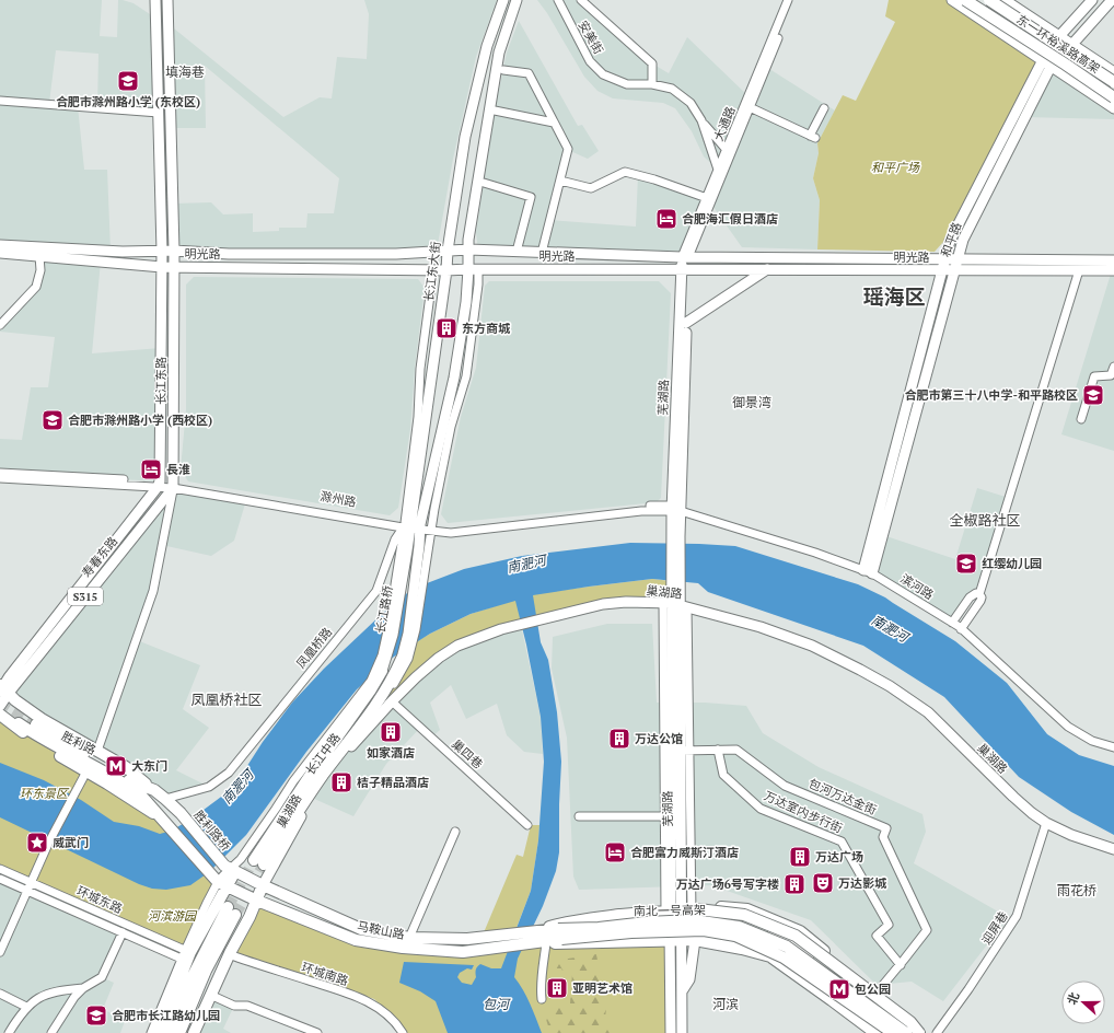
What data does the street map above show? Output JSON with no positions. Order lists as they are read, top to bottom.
{
  "streets": {
    "highway": [
      "东一环裕溪路高架",
      "胜利路",
      "长江中路",
      "胜利路桥",
      "南北一号高架",
      "马鞍山路"
    ],
    "main road": [
      "和平路",
      "明光路",
      "长江东大街",
      "长江东路",
      "芜湖路",
      "寿春东路",
      "巢湖路",
      "S315",
      "长江路桥"
    ],
    "street": [
      "安美街",
      "大通路",
      "滁州路",
      "滨河路",
      "凤凰桥路",
      "巢四巷",
      "包河万达金街",
      "万达室内步行街",
      "环城东路",
      "迎屏巷",
      "环城南路"
    ]
  },
  "crossings": [
    ["安美街", "大通路"],
    ["大通路", "明光路"],
    ["大通路", "芜湖路"],
    ["和平路", "明光路"],
    ["和平路", "滨河路"],
    ["明光路", "长江东大街"],
    ["明光路", "长江东路"],
    ["明光路", "芜湖路"],
    ["长江东大街", "滁州路"],
    ["长江东大街", "长江路桥"],
    ["长江东大街", "凤凰桥路"],
    ["长江东路", "滁州路"],
    ["长江东路", "寿春东路"],
    ["芜湖路", "滁州路"],
    ["芜湖路", "滨河路"],
    ["芜湖路", "巢湖路"],
    ["芜湖路", "包河万达金街"],
    ["滁州路", "寿春东路"],
    ["滁州路", "滨河路"],
    ["滁州路", "凤凰桥路"],
    ["巢湖路", "巢四巷"],
    ["巢湖路", "迎屏巷"],
    ["巢湖路", "马鞍山路"],
    ["长江路桥", "长江中路"],
    ["凤凰桥路", "胜利路"],
    ["胜利路", "胜利路桥"],
    ["胜利路", "马鞍山路"],
    ["包河万达金街", "万达室内步行街"],
    ["胜利路桥", "马鞍山路"],
    ["南北一号高架", "马鞍山路"]
  ],
  "districts": [
    "填海巷",
    "瑶海区",
    "御景湾",
    "全椒路社区",
    "凤凰桥社区",
    "雨花桥",
    "河滨"
  ],
  "water": ["南淝河", "包河"],
  "parks": ["和平广场", "环东景区", "河滨游园"],
  "places": {
    "school or university": [
      "合肥市滁州路小学 (东校区)",
      "合肥市第三十八中学-和平路校区",
      "合肥市滁州路小学 (西校区)",
      "红缨幼儿园",
      "合肥市长江路幼儿园"
    ],
    "hotel": ["合肥海汇假日酒店", "長淮", "合肥富力威斯汀酒店"],
    "building": [
      "东方商城",
      "如家酒店",
      "万达公馆",
      "桔子精品酒店",
      "万达广场",
      "万达广场6号写字楼",
      "亚明艺术馆"
    ],
    "metro station": ["大东门", "包公园"],
    "place": ["威武门"],
    "theatre": ["万达影城"]
  },
  "north": "left"
}
